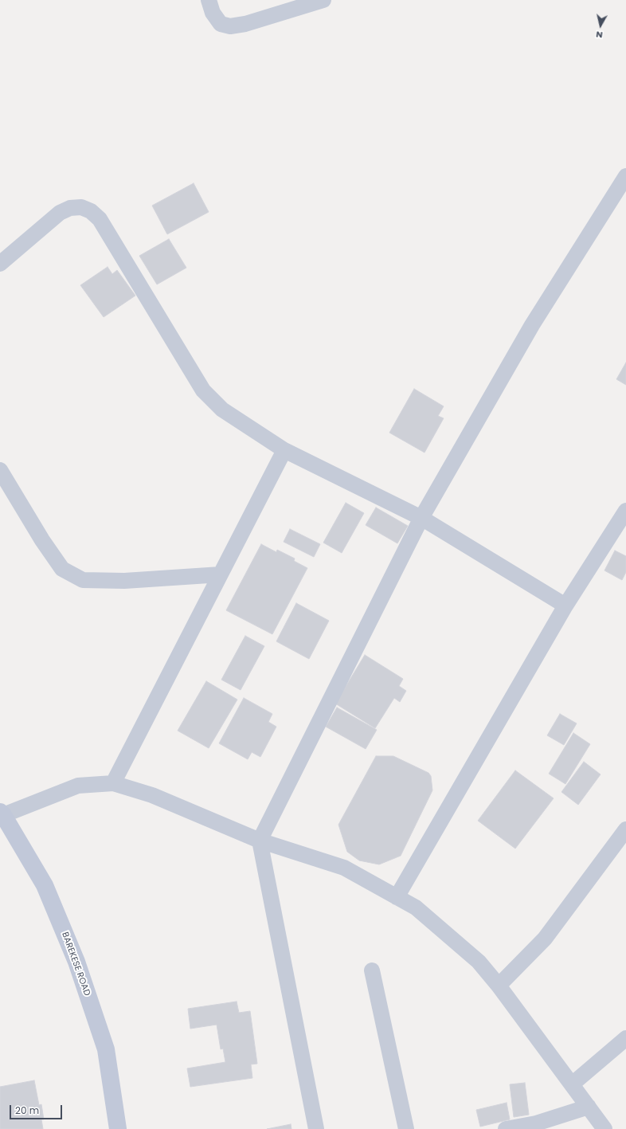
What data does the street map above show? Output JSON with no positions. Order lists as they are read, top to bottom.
{
  "streets": {
    "main road": ["BAREKESE ROAD"]
  },
  "scale_bar": "20 m",
  "north": "bottom"
}
